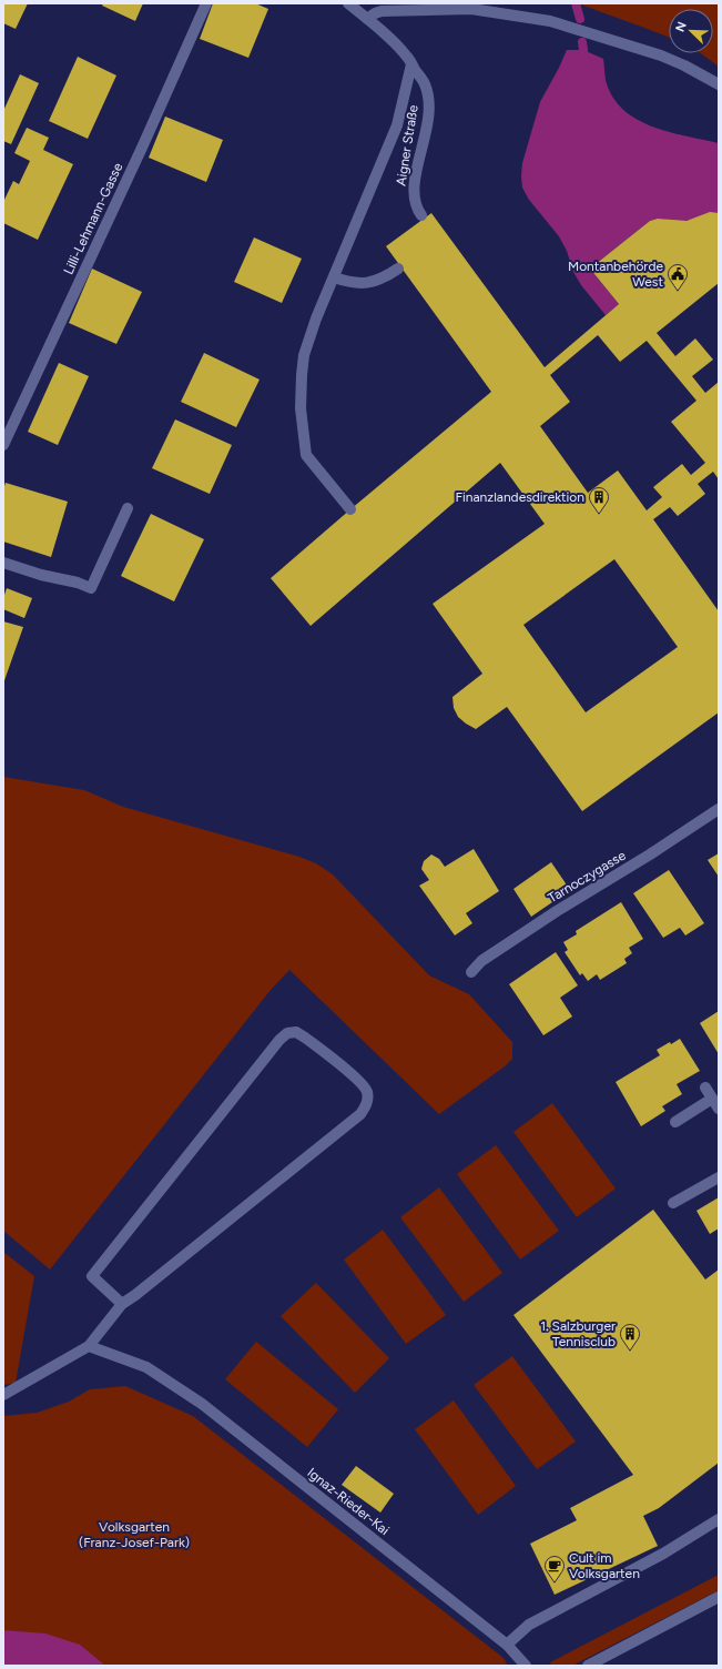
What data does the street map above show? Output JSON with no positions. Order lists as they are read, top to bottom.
{
  "streets": {
    "street": [
      "Aigner Straße",
      "Lilli-Lehmann-Gasse",
      "Tarnoczygasse",
      "Ignaz-Rieder-Kai"
    ]
  },
  "parks": ["Volksgarten (Franz-Josef-Park)"],
  "places": {
    "public building": ["Montanbehörde West"],
    "building": ["Finanzlandesdirektion", "1. Salzburger Tennisclub"],
    "cafe": ["Cult im Volksgarten"]
  },
  "north": "top left"
}
